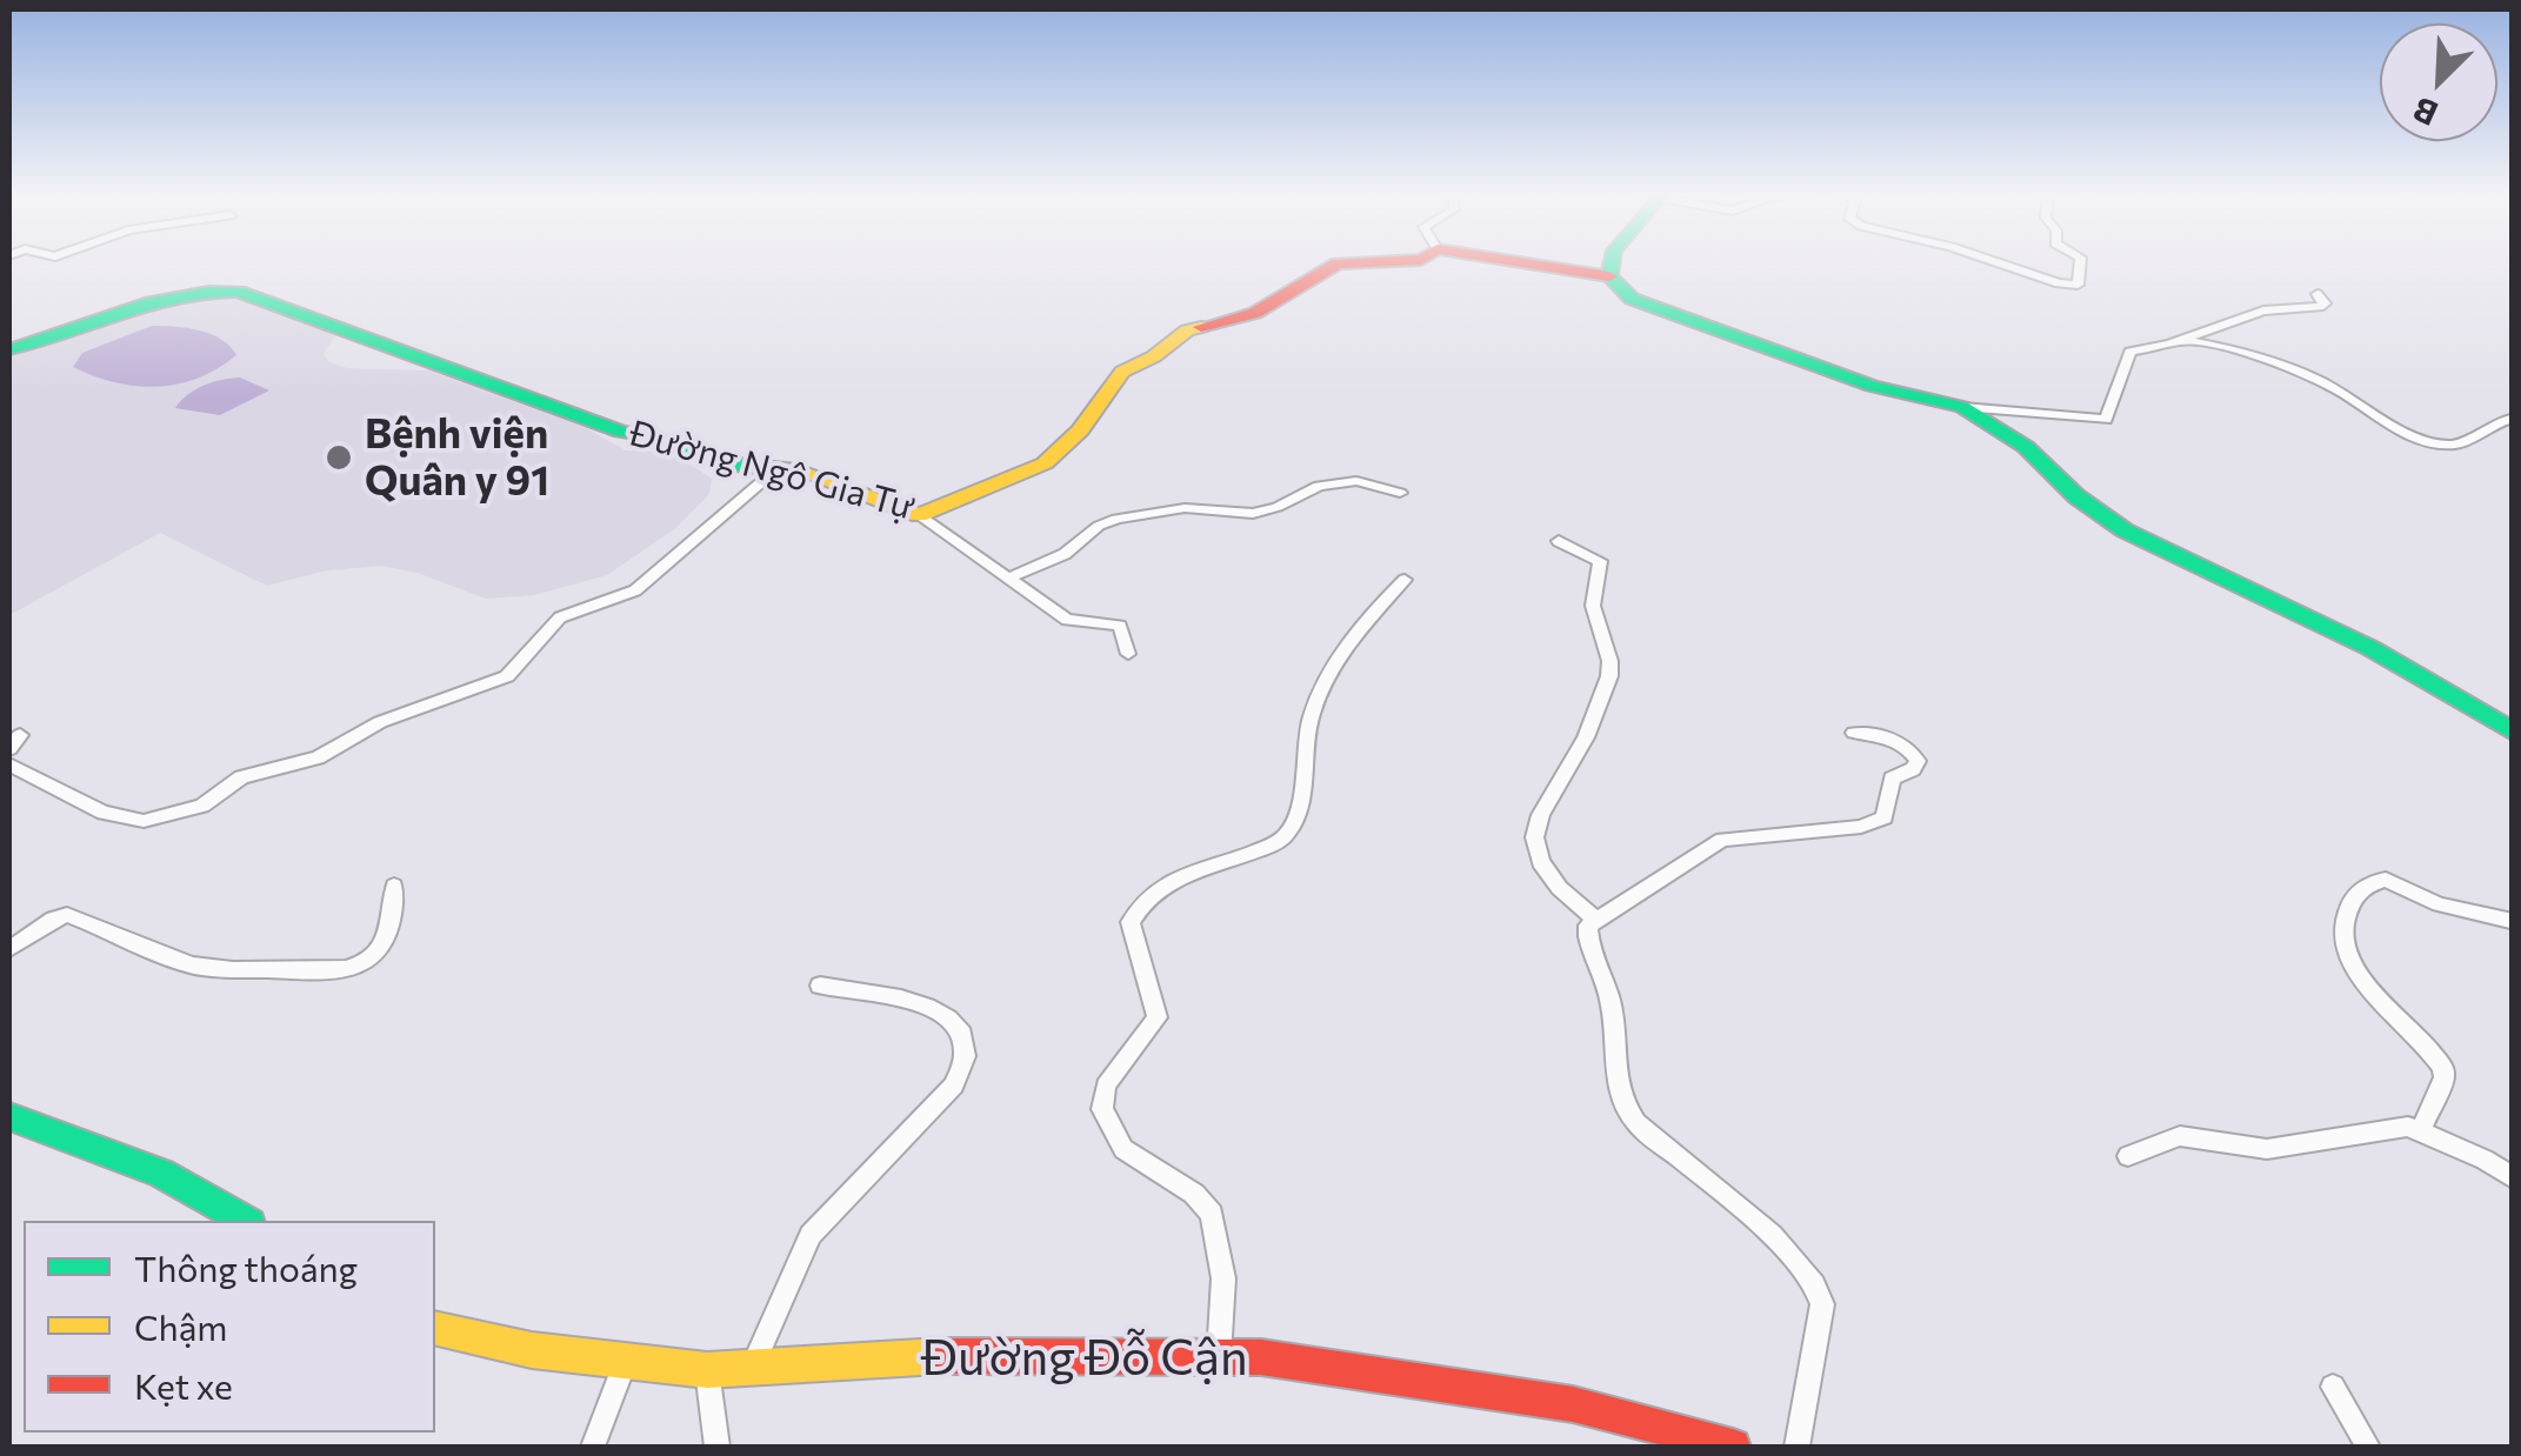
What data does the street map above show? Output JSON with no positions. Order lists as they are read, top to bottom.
{
  "streets": {
    "street": ["Đường Ngô Gia Tự", "Đường Đỗ Cận"]
  },
  "places": ["Bệnh viện Quân y 91"],
  "legend": ["Thông thoáng", "Chậm", "Kẹt xe"],
  "north": "bottom left"
}
